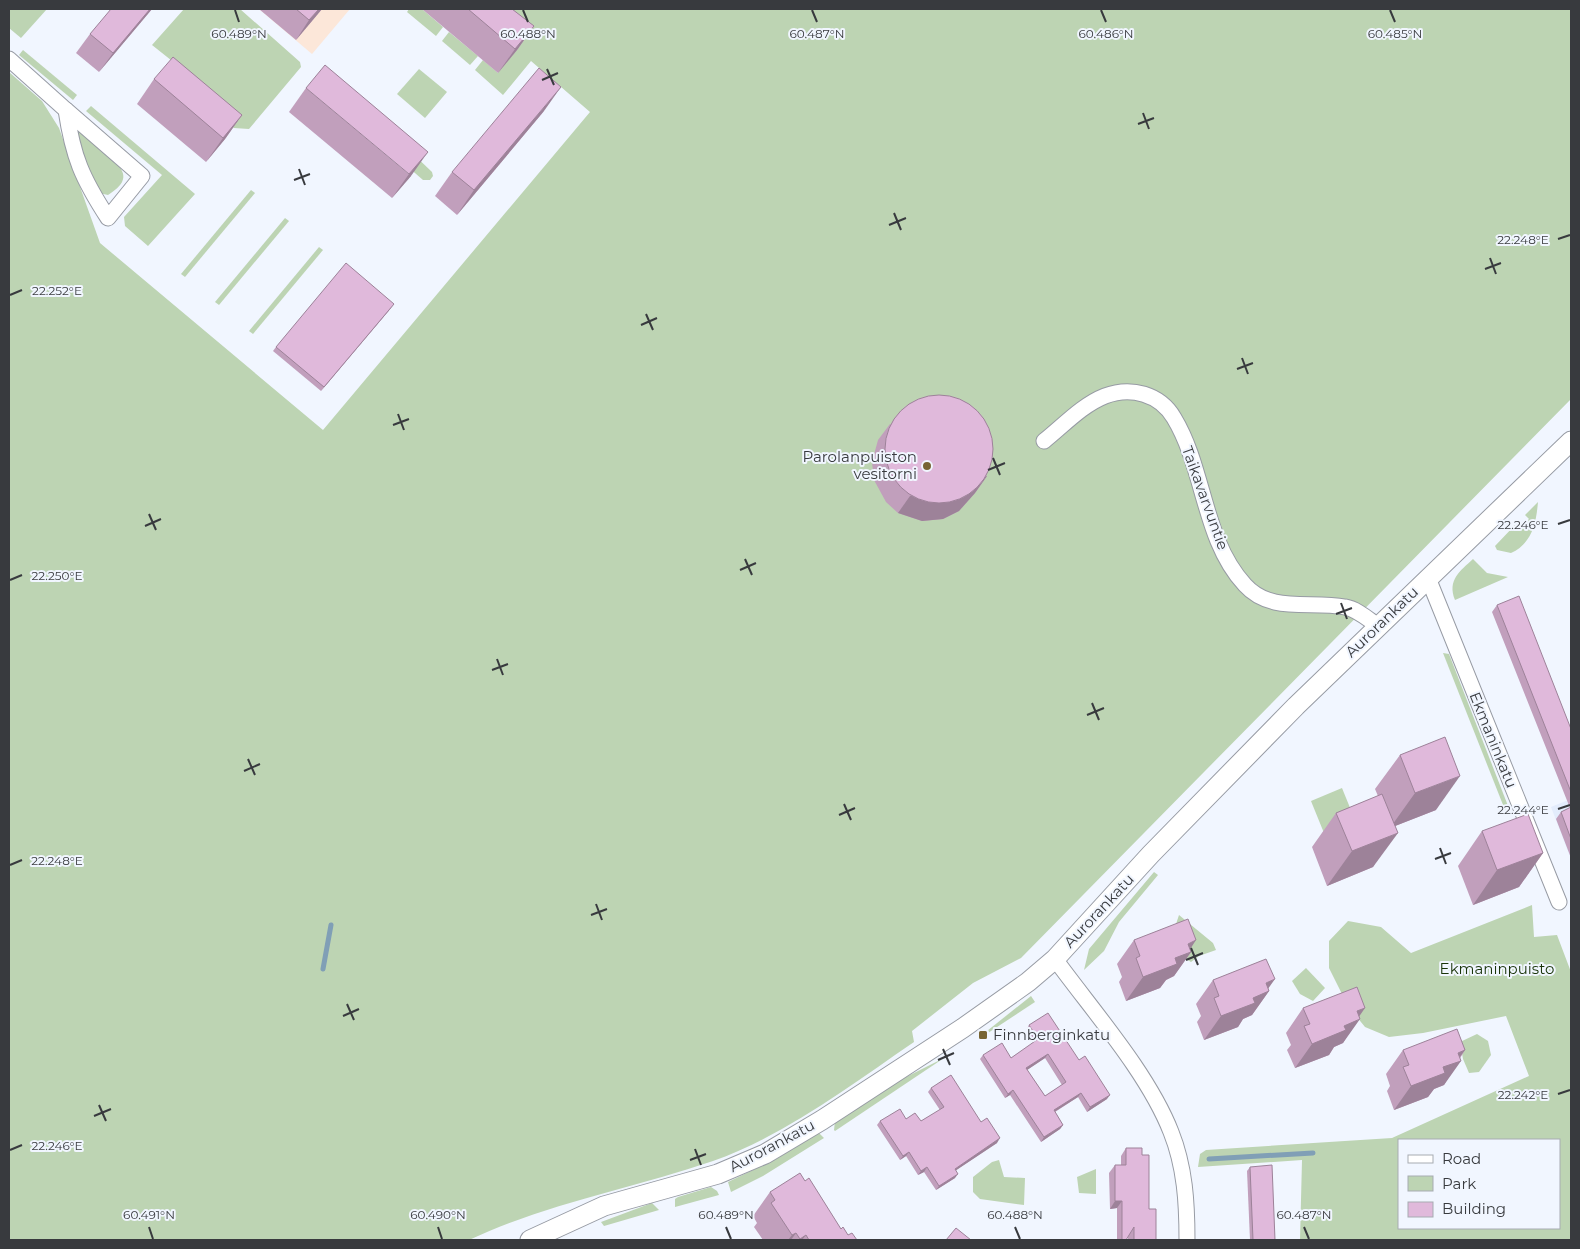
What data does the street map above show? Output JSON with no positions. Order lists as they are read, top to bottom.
{
  "streets": {
    "street": ["Taikavarvuntie", "Aurorankatu", "Ekmaninkatu"]
  },
  "crossings": [
    ["Taikavarvuntie", "Aurorankatu"],
    ["Aurorankatu", "Ekmaninkatu"]
  ],
  "parks": ["Ekmaninpuisto"],
  "places": {
    "other": ["Parolanpuiston vesitorni"],
    "transit": ["Finnberginkatu"]
  },
  "legend": ["Road", "Park", "Building"],
  "coordinates": [
    "60.486°N",
    "60.485°N",
    "60.489°N",
    "60.488°N",
    "60.487°N",
    "22.248°E",
    "22.252°E",
    "22.246°E",
    "22.250°E",
    "22.244°E",
    "22.242°E",
    "60.491°N",
    "60.490°N"
  ]
}
